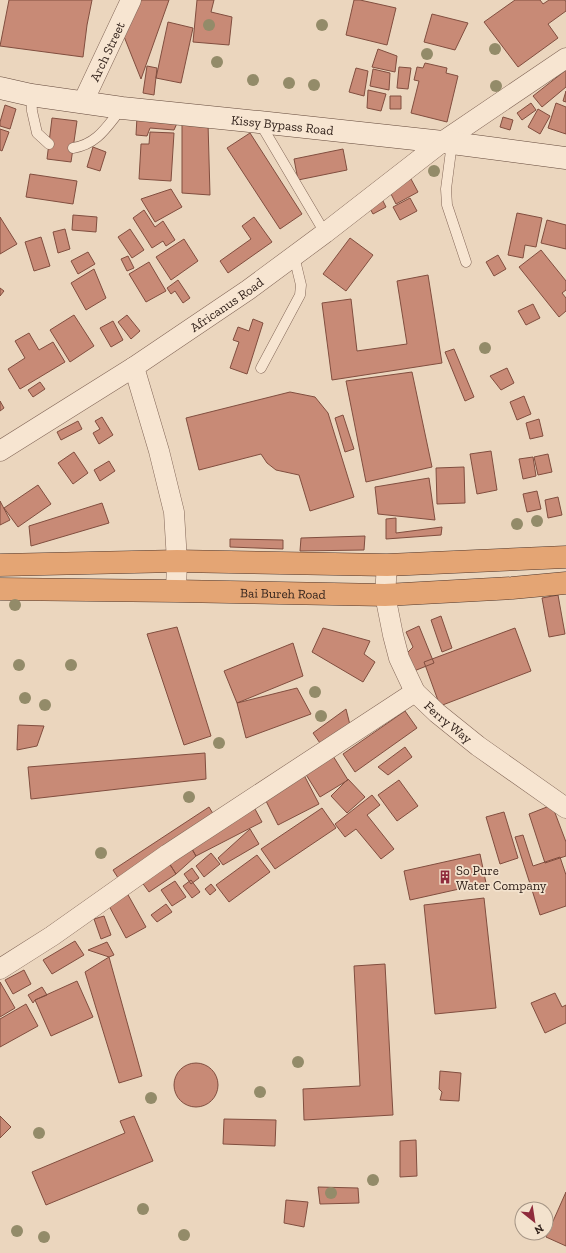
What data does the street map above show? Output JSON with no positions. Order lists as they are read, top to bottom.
{
  "streets": {
    "highway": ["Bai Bureh Road"],
    "main road": ["Kissy Bypass Road"],
    "street": ["Arch Street", "Africanus Road", "Ferry Way"]
  },
  "crossings": [
    ["Arch Street", "Kissy Bypass Road"],
    ["Kissy Bypass Road", "Africanus Road"],
    ["Bai Bureh Road", "Ferry Way"]
  ],
  "places": {
    "building": ["So Pure Water Company"]
  },
  "north": "bottom right"
}
